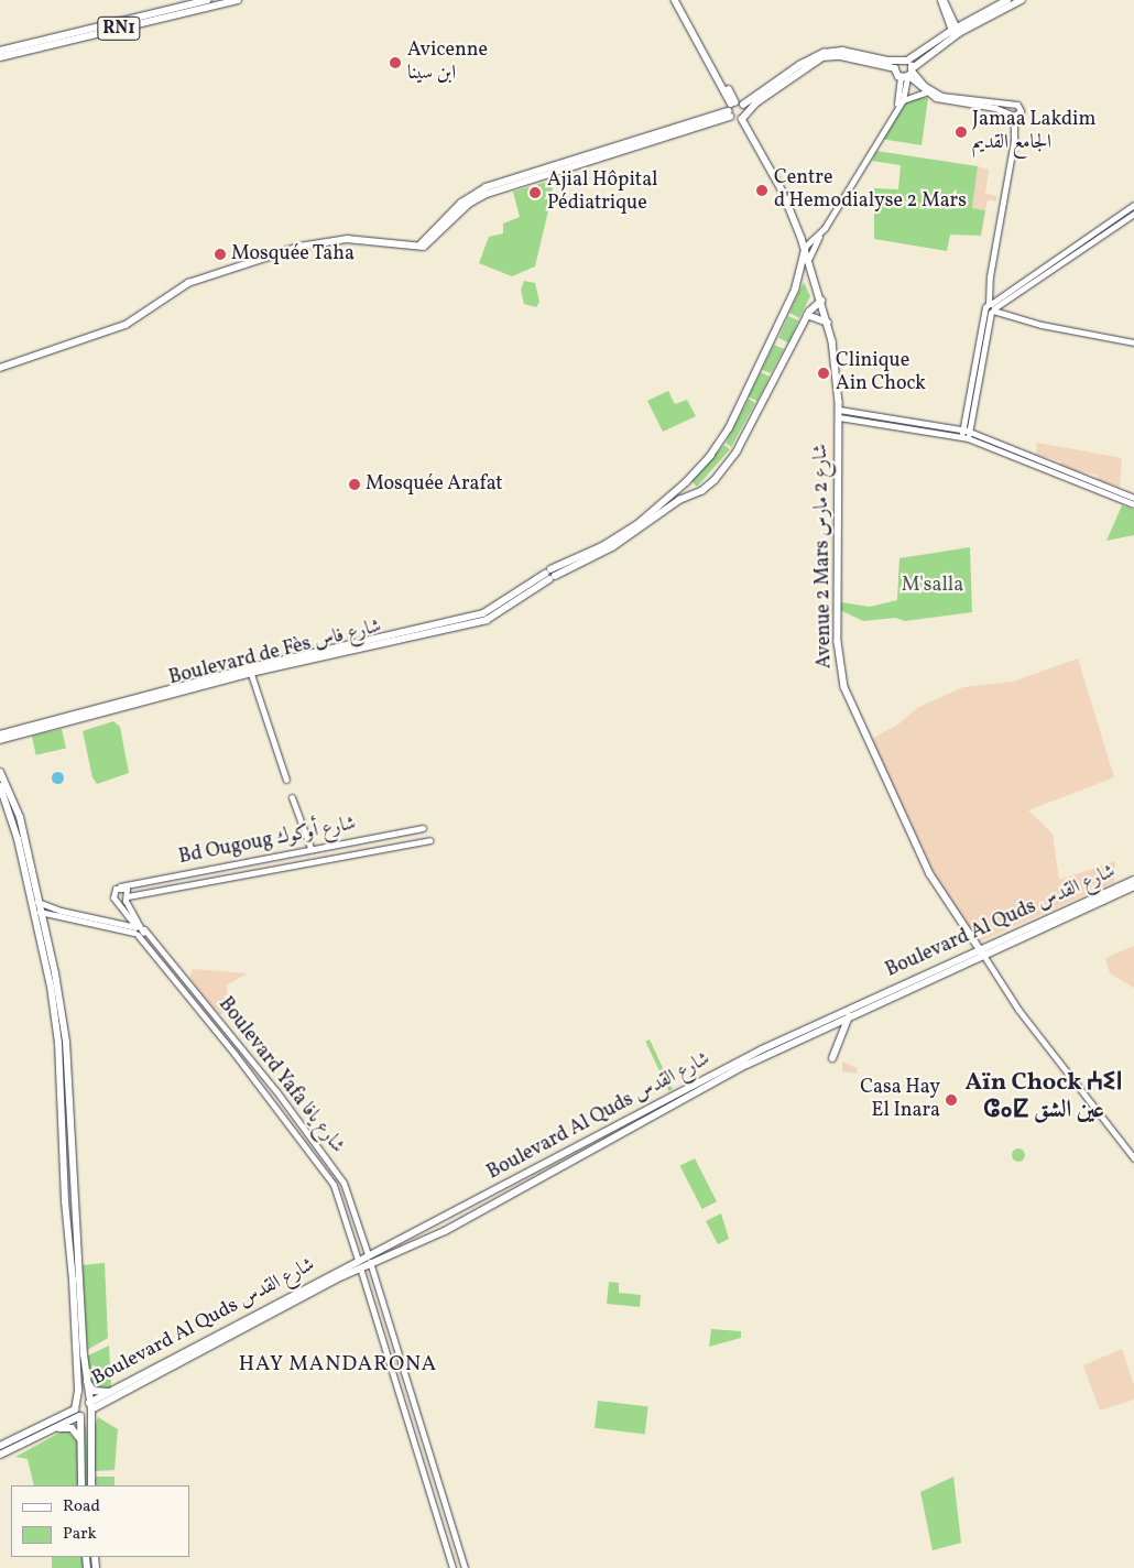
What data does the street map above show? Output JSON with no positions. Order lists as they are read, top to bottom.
{
  "streets": {
    "main road": [
      "RN1",
      "Avenue 2 Mars شارع 2 مارس",
      "Boulevard de Fès شارع فاس",
      "Boulevard Al Quds شارع القدس"
    ],
    "street": ["Bd Ougoug شارع أوكوك", "Boulevard Yafa شارع يافا"]
  },
  "crossings": [
    ["Avenue 2 Mars شارع 2 مارس", "Boulevard de Fès شارع فاس"],
    ["Avenue 2 Mars شارع 2 مارس", "Boulevard Al Quds شارع القدس"],
    ["Bd Ougoug شارع أوكوك", "Boulevard Yafa شارع يافا"],
    ["Boulevard Al Quds شارع القدس", "Boulevard Yafa شارع يافا"]
  ],
  "districts": ["Aïn Chock ⵄⵉⵏ ⵛⴰⵇ عين الشق", "HAY MANDARONA"],
  "parks": ["M'salla"],
  "places": [
    "Avicenne ابن سينا",
    "Jamaa Lakdim الجامع القديم",
    "Centre d'Hemodialyse 2 Mars",
    "Ajial Hôpital Pédiatrique",
    "Mosquée Taha",
    "Clinique Ain Chock",
    "Mosquée Arafat",
    "Casa Hay El Inara"
  ],
  "legend": ["Road", "Park"]
}
